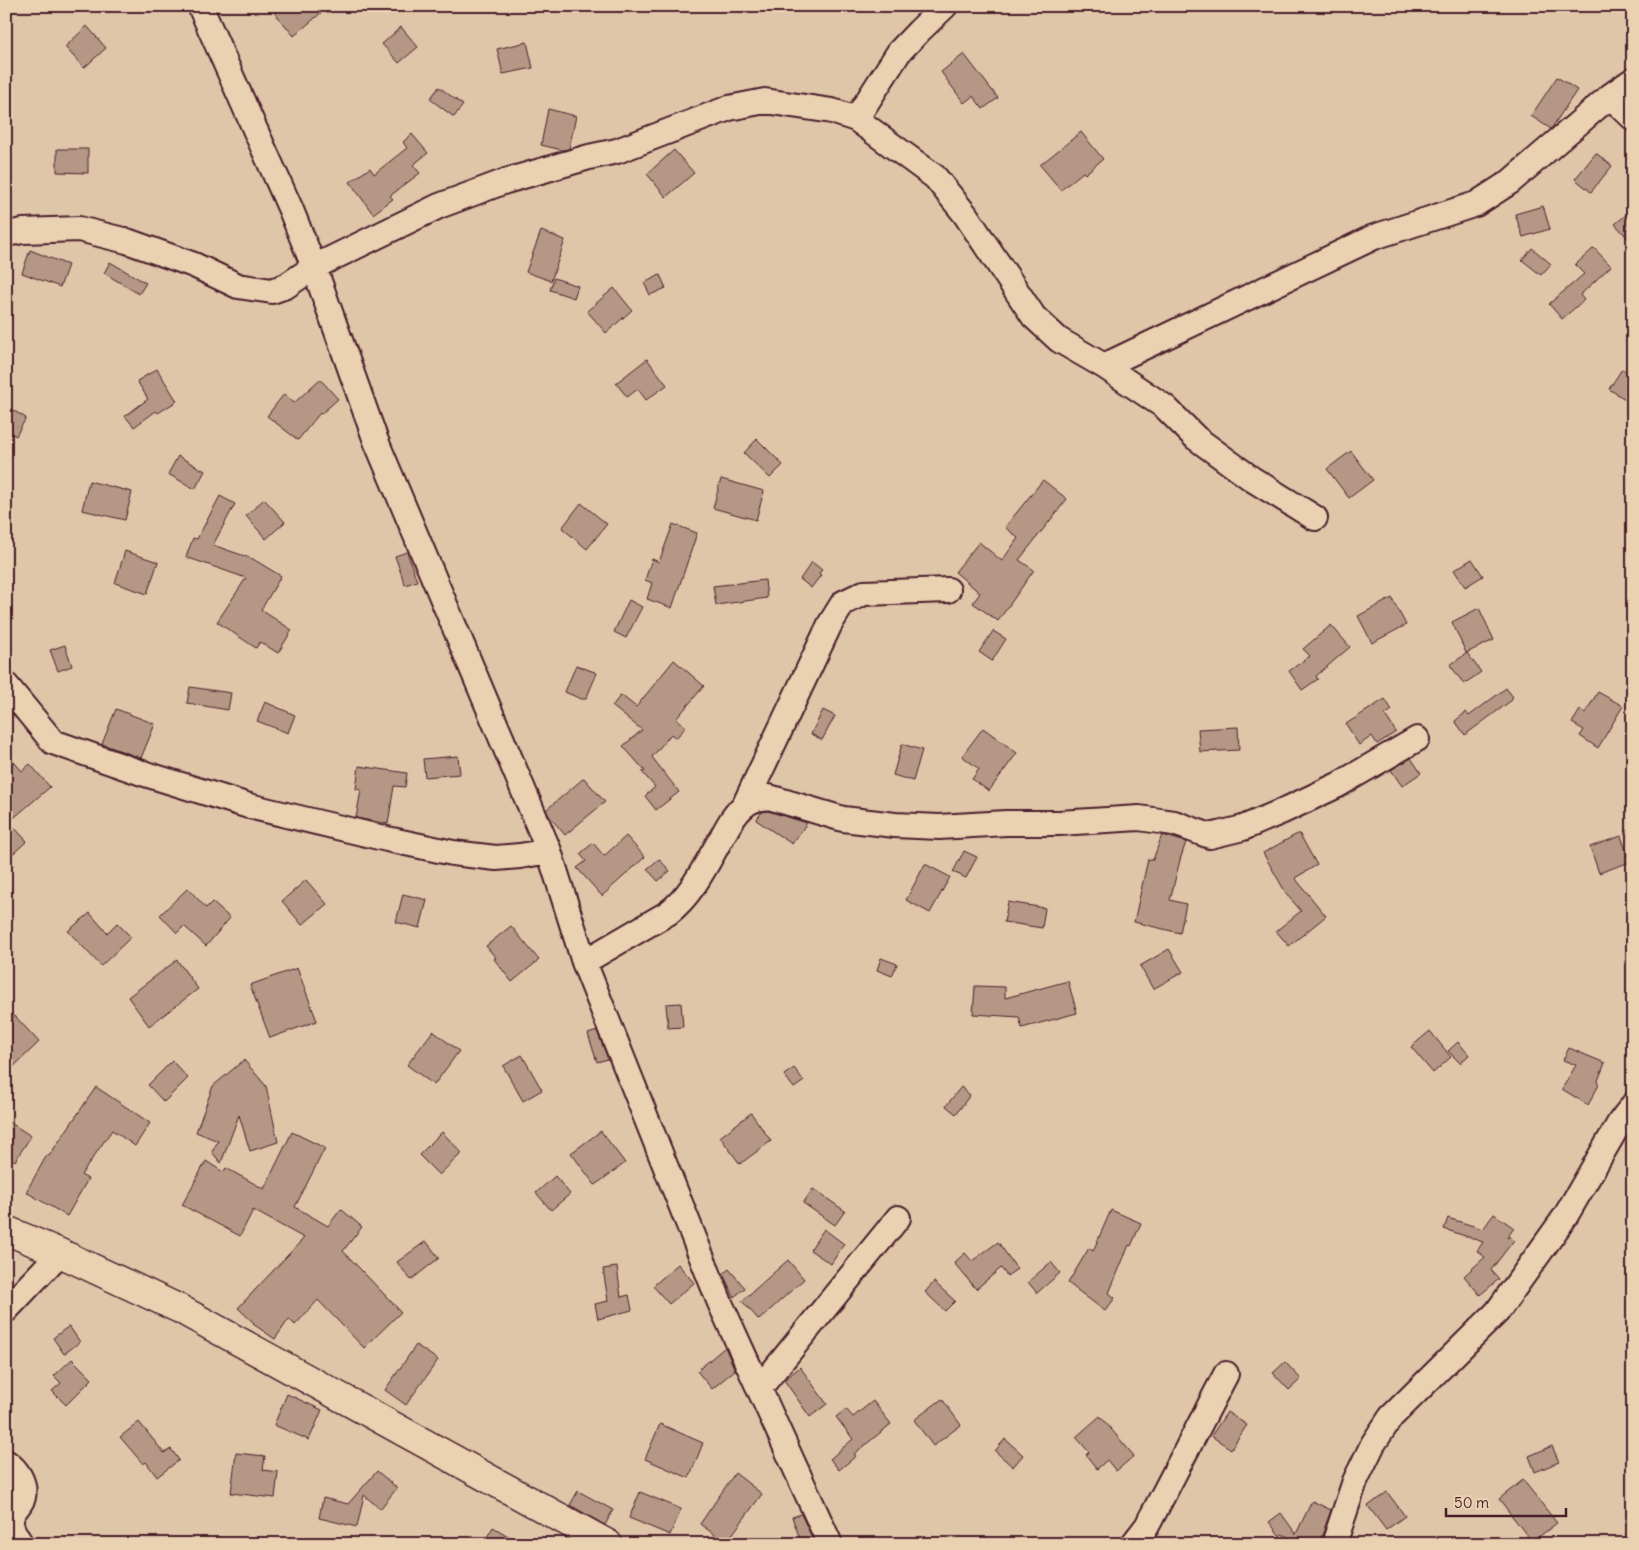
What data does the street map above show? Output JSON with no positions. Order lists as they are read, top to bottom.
{
  "scale_bar": "50 m"
}
